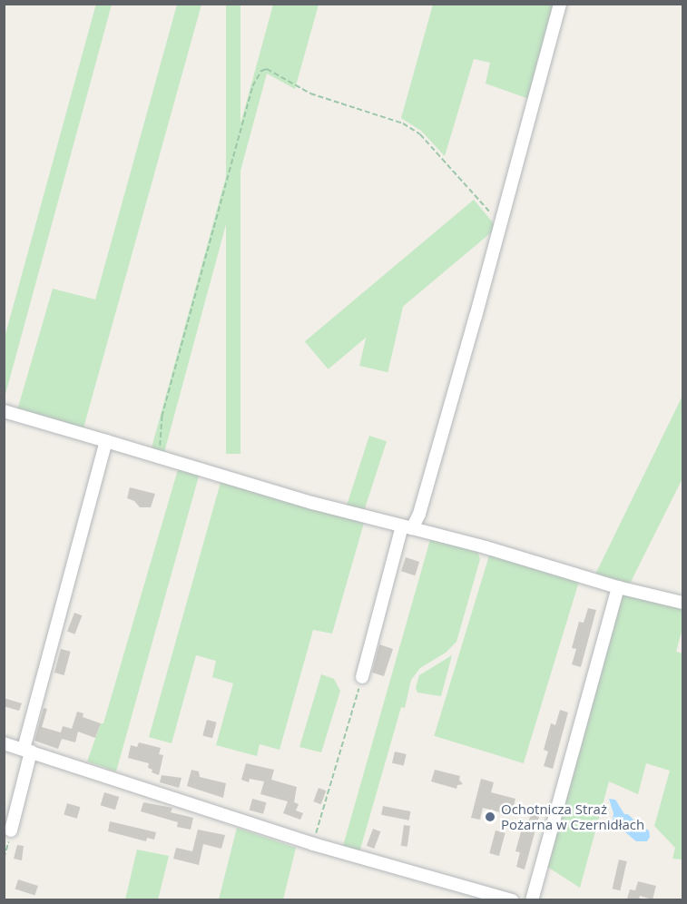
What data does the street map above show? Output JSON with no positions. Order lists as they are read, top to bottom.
{
  "places": ["Ochotnicza Straż Pożarna w Czernidłach"]
}
